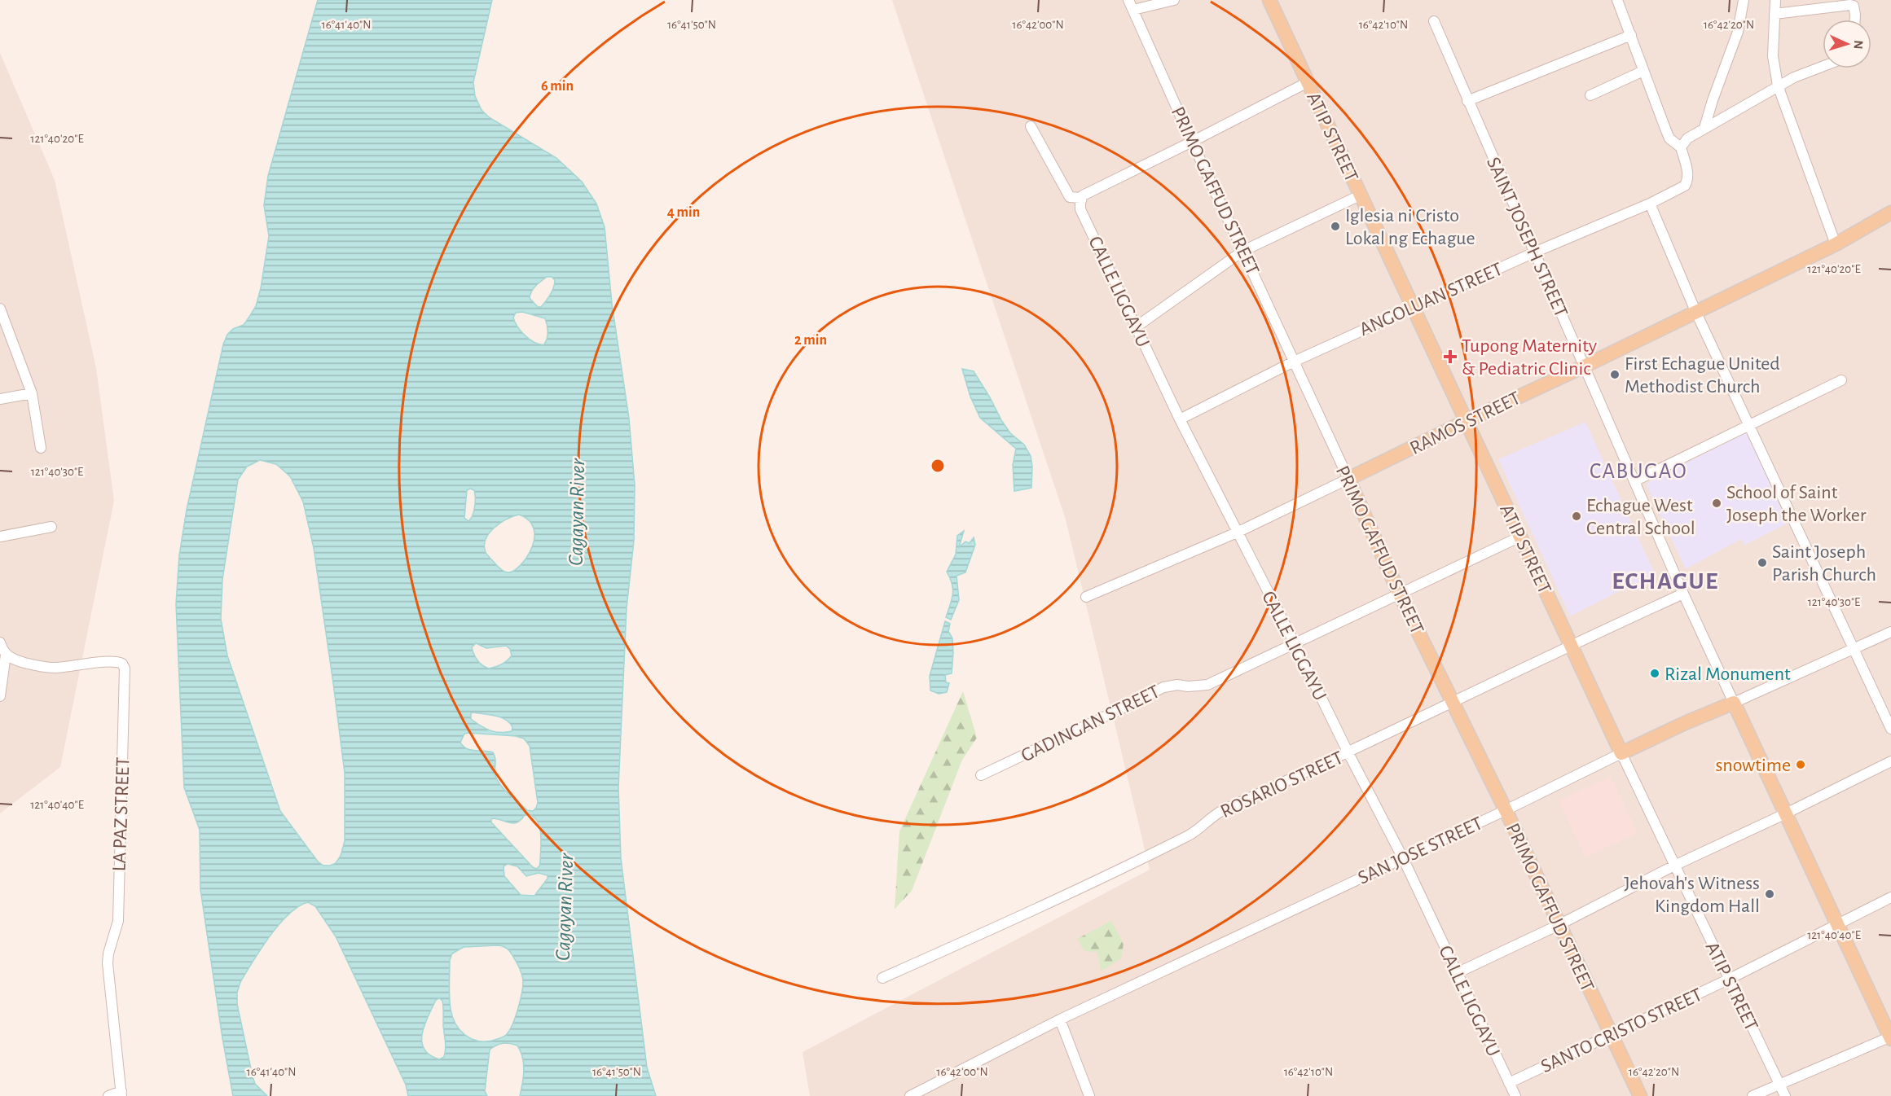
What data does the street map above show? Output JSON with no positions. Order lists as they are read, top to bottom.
{
  "streets": {
    "main road": [
      "ATIP STREET",
      "PRIMO GAFFUD STREET",
      "SAINT JOSEPH STREET",
      "RAMOS STREET",
      "SAN JOSE STREET"
    ],
    "street": [
      "CALLE LIGGAYU",
      "ANGOLUAN STREET",
      "GADINGAN STREET",
      "ROSARIO STREET",
      "LA PAZ STREET",
      "SANTO CRISTO STREET"
    ]
  },
  "crossings": [
    ["ATIP STREET", "ANGOLUAN STREET"],
    ["ATIP STREET", "RAMOS STREET"],
    ["ATIP STREET", "GADINGAN STREET"],
    ["ATIP STREET", "ROSARIO STREET"],
    ["ATIP STREET", "SAN JOSE STREET"],
    ["ATIP STREET", "SANTO CRISTO STREET"],
    ["PRIMO GAFFUD STREET", "ANGOLUAN STREET"],
    ["PRIMO GAFFUD STREET", "RAMOS STREET"],
    ["PRIMO GAFFUD STREET", "GADINGAN STREET"],
    ["PRIMO GAFFUD STREET", "ROSARIO STREET"],
    ["PRIMO GAFFUD STREET", "SAN JOSE STREET"],
    ["PRIMO GAFFUD STREET", "SANTO CRISTO STREET"],
    ["SAINT JOSEPH STREET", "ANGOLUAN STREET"],
    ["SAINT JOSEPH STREET", "RAMOS STREET"],
    ["SAINT JOSEPH STREET", "ROSARIO STREET"],
    ["SAINT JOSEPH STREET", "SAN JOSE STREET"],
    ["SAINT JOSEPH STREET", "SANTO CRISTO STREET"],
    ["CALLE LIGGAYU", "ANGOLUAN STREET"],
    ["CALLE LIGGAYU", "RAMOS STREET"],
    ["CALLE LIGGAYU", "GADINGAN STREET"],
    ["CALLE LIGGAYU", "ROSARIO STREET"],
    ["CALLE LIGGAYU", "SAN JOSE STREET"],
    ["CALLE LIGGAYU", "SANTO CRISTO STREET"]
  ],
  "districts": ["CABUGAO", "ECHAGUE"],
  "water": ["Cagayan River"],
  "places": {
    "other": [
      "Iglesia ni Cristo Lokal ng Echague",
      "First Echague United Methodist Church",
      "School of Saint Joseph the Worker",
      "Echague West Central School",
      "Saint Joseph Parish Church",
      "Rizal Monument",
      "snowtime",
      "Jehovah's Witness Kingdom Hall"
    ],
    "health": ["Tupong Maternity & Pediatric Clinic"]
  },
  "north": "right",
  "coordinates": [
    "16°41'40\"N",
    "16°41'50\"N",
    "16°42'00\"N",
    "16°42'10\"N",
    "16°42'20\"N",
    "121°40'20\"E",
    "121°40'30\"E",
    "121°40'40\"E"
  ],
  "rings": ["6 min", "4 min", "2 min"]
}
